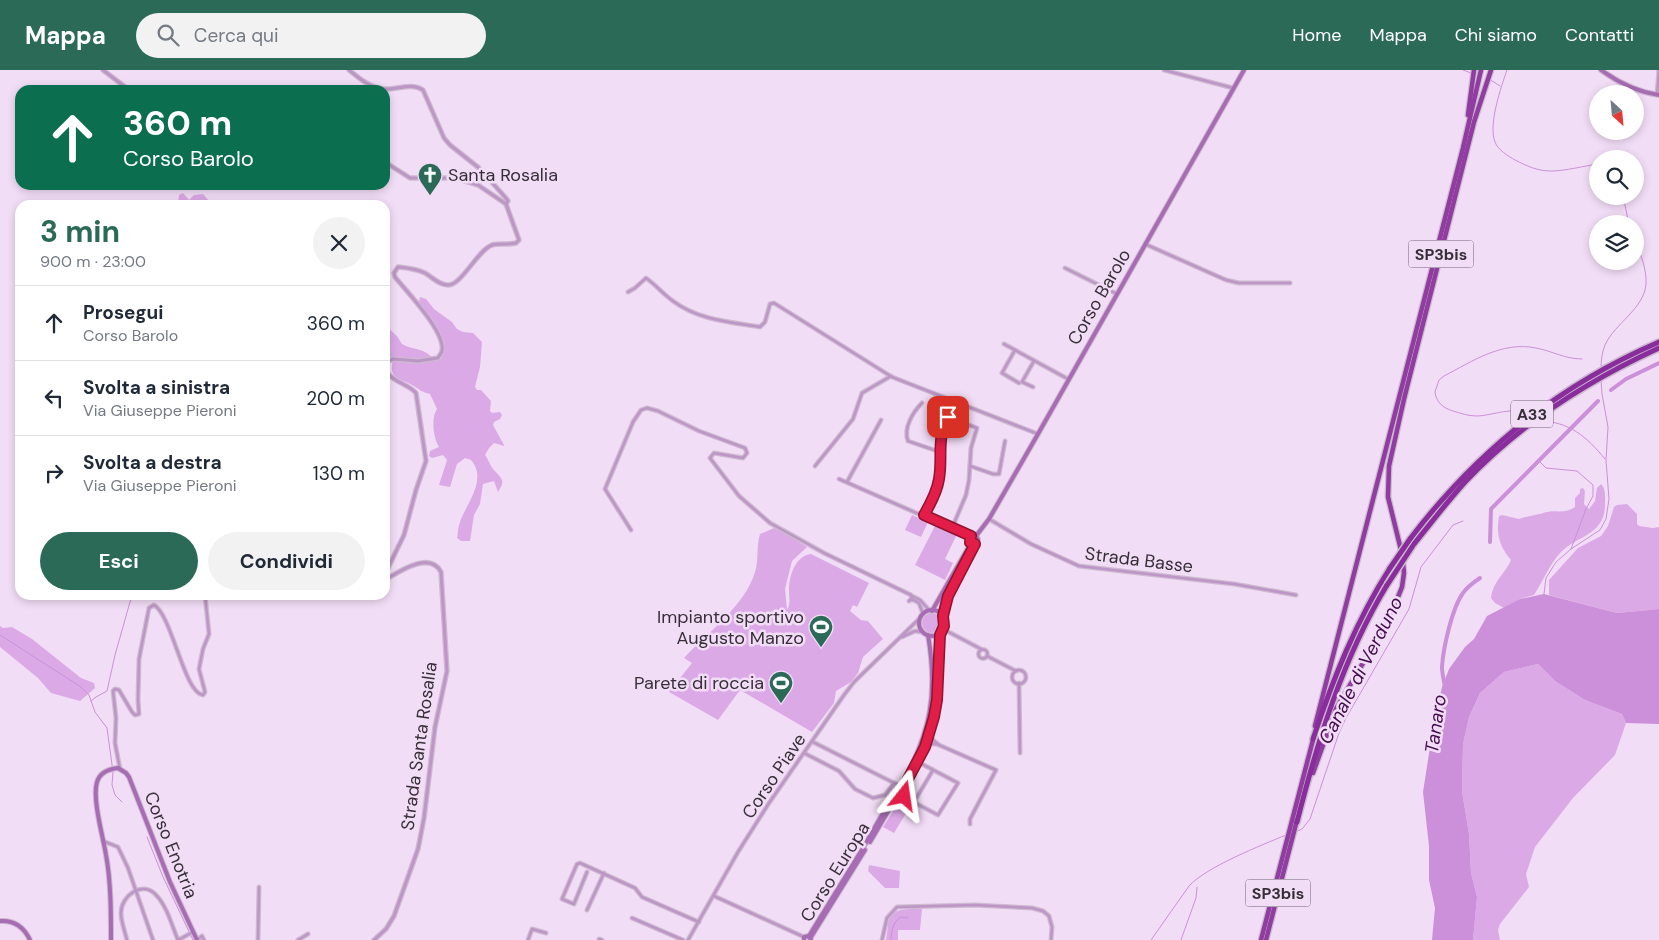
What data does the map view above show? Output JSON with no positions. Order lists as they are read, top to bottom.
{
  "streets": {
    "highway": ["SP3bis", "A33"],
    "main road": ["Corso Barolo", "Corso Enotria", "Corso Europa"],
    "street": ["Strada Basse", "Strada Santa Rosalia", "Corso Piave"]
  },
  "crossings": [
    ["SP3bis", "A33"],
    ["Corso Barolo", "Strada Basse"]
  ],
  "water": ["Canale di Verduno", "Tanaro"],
  "places": {
    "church": ["Santa Rosalia"],
    "sports": ["Impianto sportivo Augusto Manzo", "Parete di roccia"]
  },
  "north": "bottom right",
  "page": {
    "header": "Mappa",
    "search": "Cerca qui",
    "nav": [
      "Home",
      "Mappa",
      "Chi siamo",
      "Contatti"
    ],
    "turn": ["360 m", "Corso Barolo"],
    "heading": ["3 min", "900 m · 23:00"],
    "list": [
      {
        "name": "Prosegui",
        "note": "Corso Barolo",
        "value": "360 m"
      },
      {
        "name": "Svolta a sinistra",
        "note": "Via Giuseppe Pieroni",
        "value": "200 m"
      },
      {
        "name": "Svolta a destra",
        "note": "Via Giuseppe Pieroni",
        "value": "130 m"
      }
    ],
    "buttons": ["Esci", "Condividi"]
  }
}
